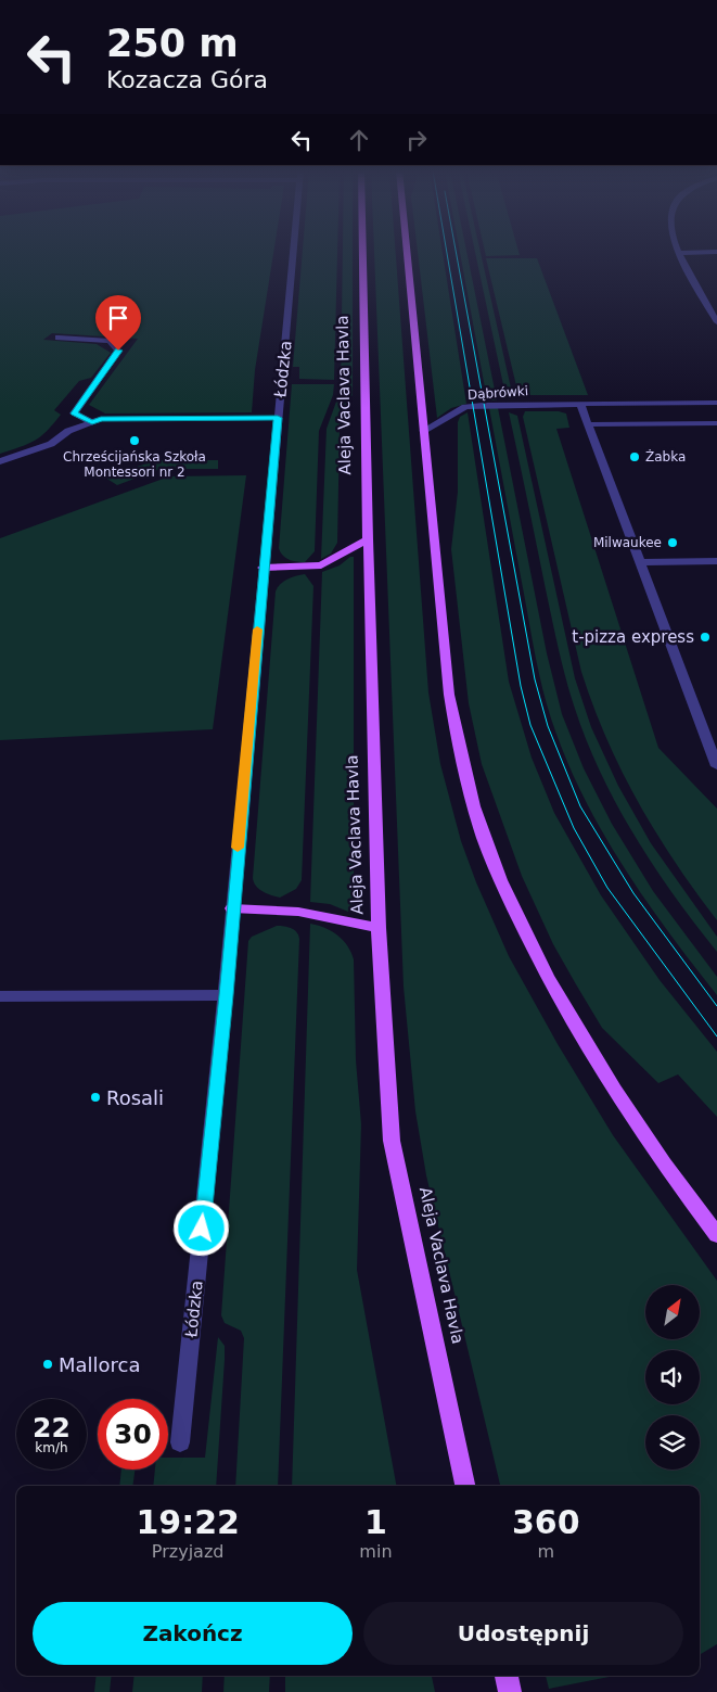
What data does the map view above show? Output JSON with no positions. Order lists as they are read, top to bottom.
{
  "streets": {
    "main road": ["Aleja Vaclava Havla"],
    "street": ["Łódzka", "Dąbrówki"]
  },
  "places": [
    "Chrześcijańska Szkoła Montessori nr 2",
    "Żabka",
    "Milwaukee",
    "t-pizza express",
    "Rosali",
    "Mallorca"
  ],
  "north": "top right",
  "page": {
    "turn": ["250 m", "Kozacza Góra"],
    "speed": "22 km/h",
    "limit": "30",
    "eta": [
      "19:22",
      "Przyjazd",
      "1",
      "min",
      "360",
      "m"
    ],
    "buttons": ["Zakończ", "Udostępnij"]
  }
}
